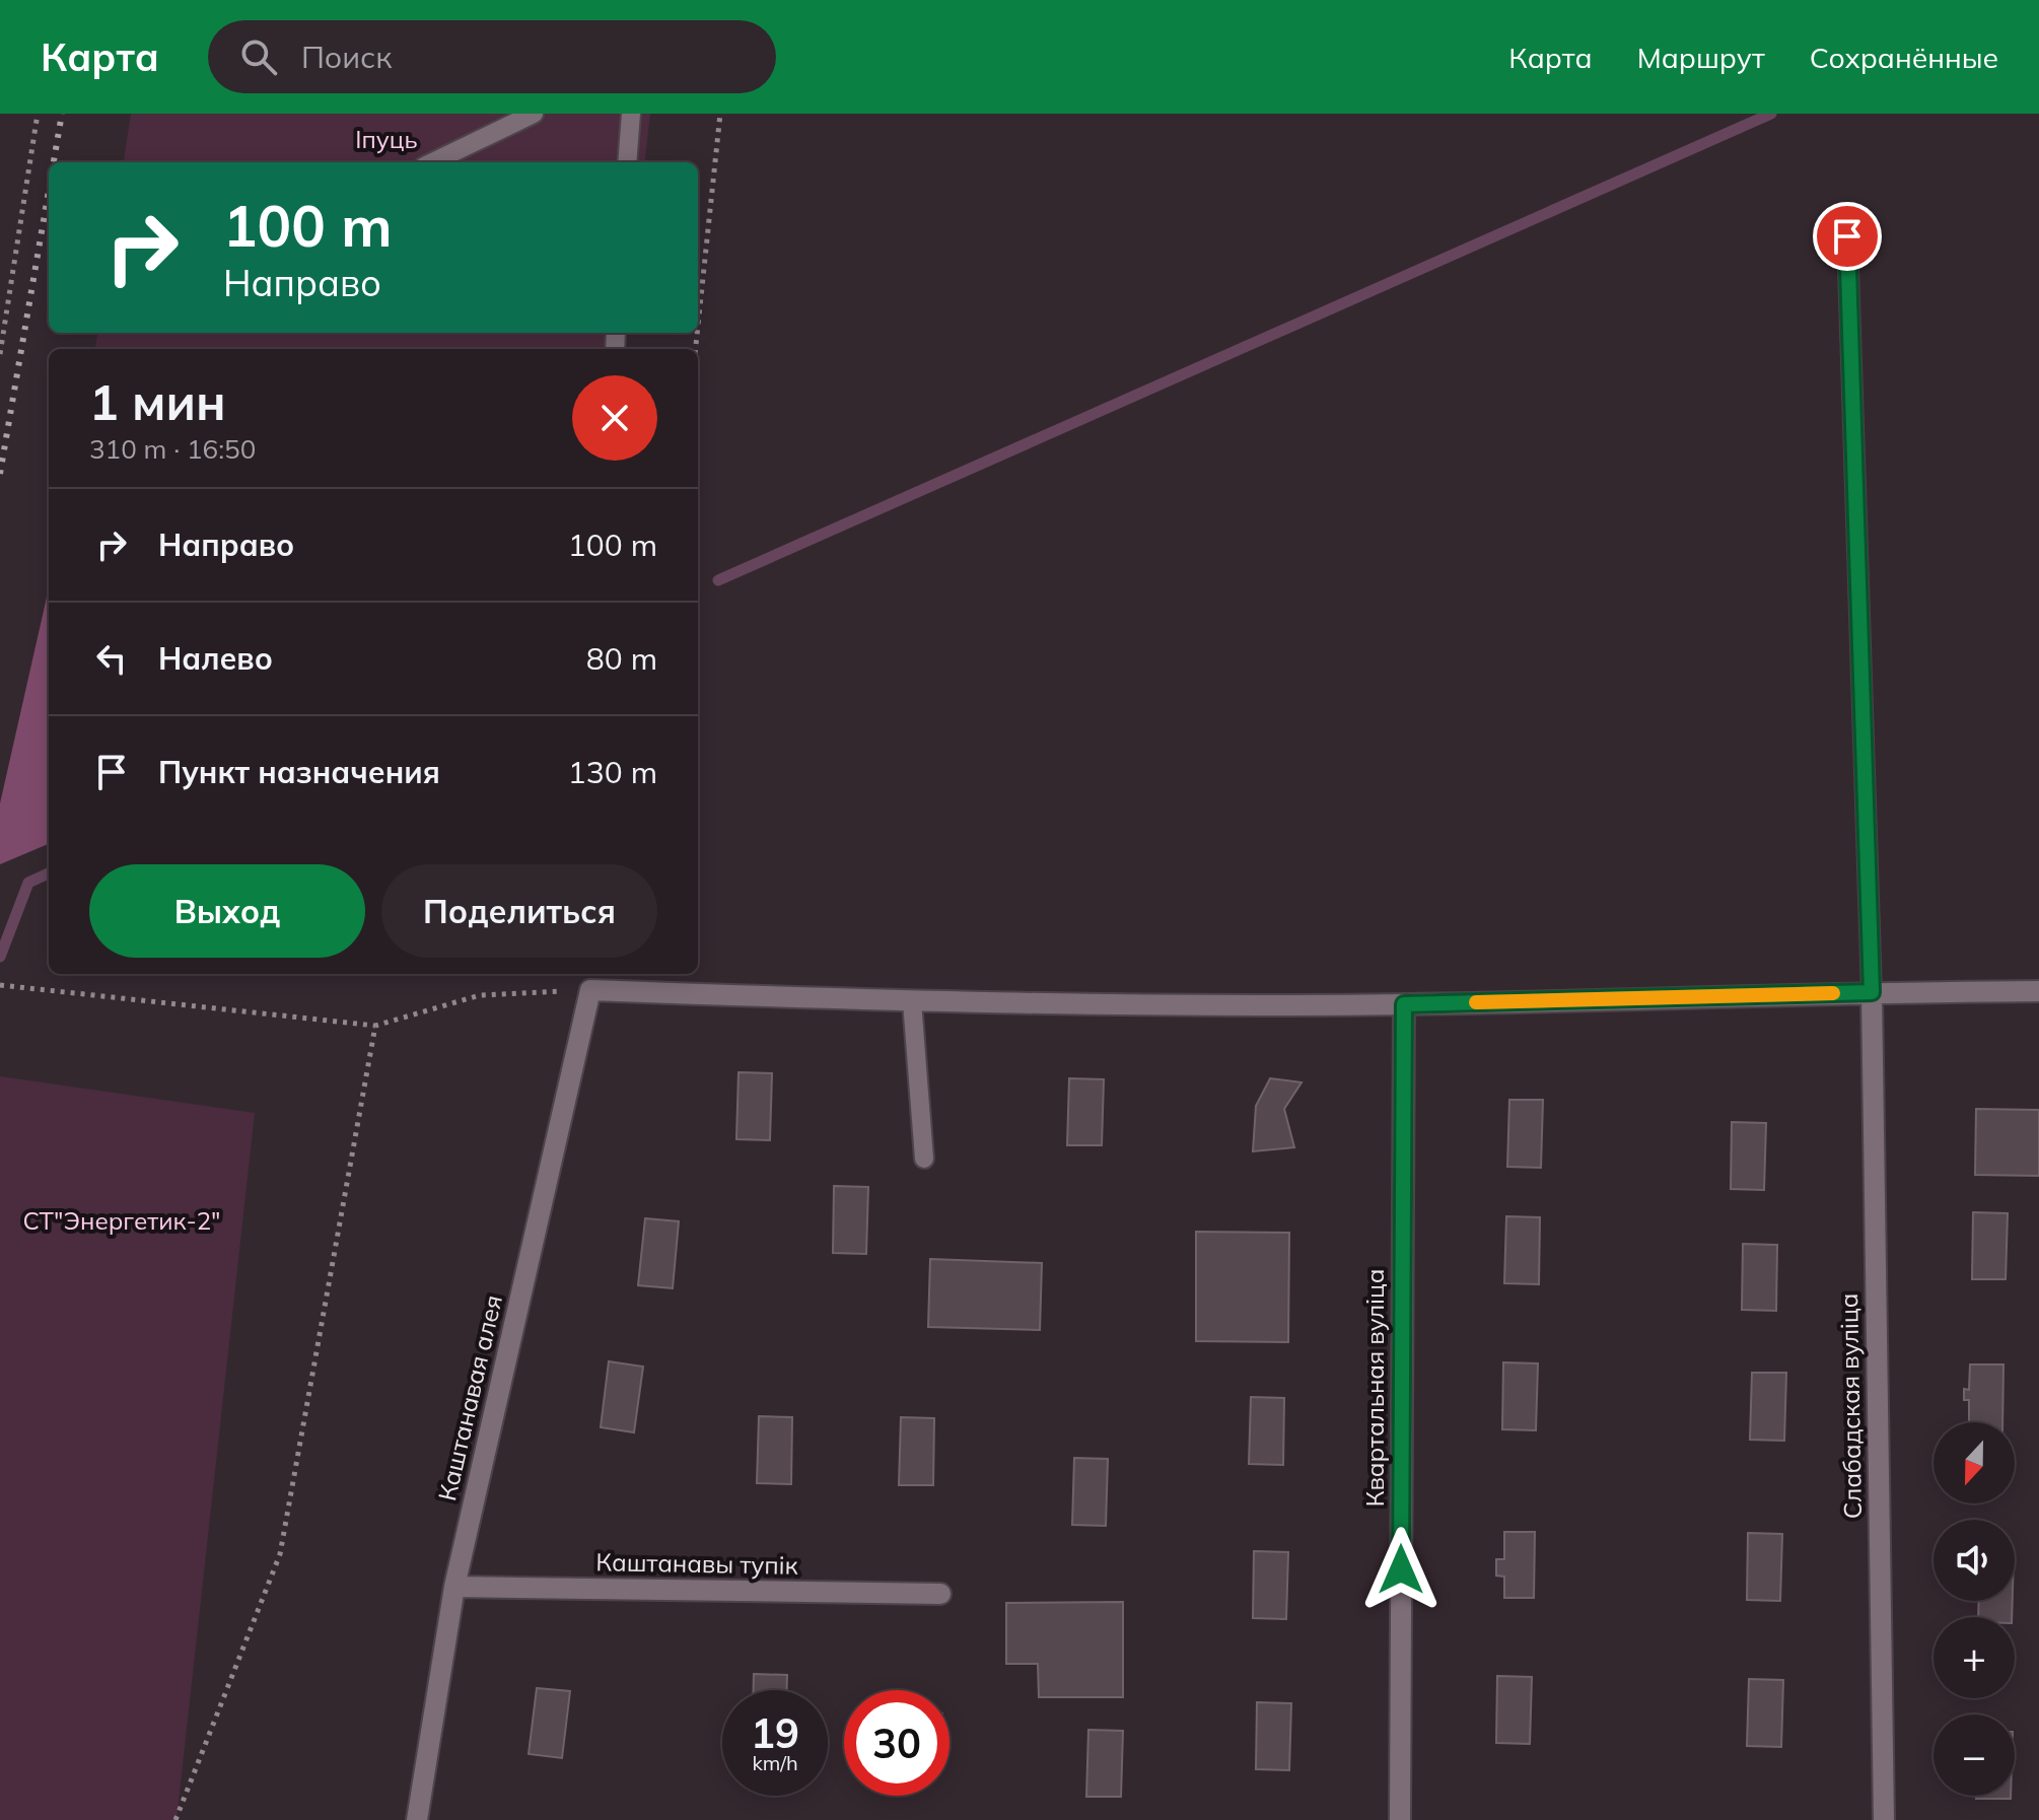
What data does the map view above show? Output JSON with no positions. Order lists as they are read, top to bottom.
{
  "streets": {
    "street": [
      "Квартальная вуліца",
      "Каштанавая алея",
      "Слабадская вуліца",
      "Каштанавы тупік"
    ]
  },
  "crossings": [
    ["Каштанавая алея", "Каштанавы тупік"]
  ],
  "parks": ["Іпуць", "СТ\"Энергетик-2\""],
  "north": "bottom",
  "page": {
    "header": "Карта",
    "search": "Поиск",
    "nav": ["Карта", "Маршрут", "Сохранённые"],
    "turn": ["100 m", "Направо"],
    "heading": ["1 мин", "310 m · 16:50"],
    "list": [
      {
        "name": "Направо",
        "value": "100 m"
      },
      {
        "name": "Налево",
        "value": "80 m"
      },
      {
        "name": "Пункт назначения",
        "value": "130 m"
      }
    ],
    "buttons": ["Выход", "Поделиться"],
    "map_buttons": ["+", "−"],
    "speed": "19 km/h",
    "limit": "30"
  }
}
